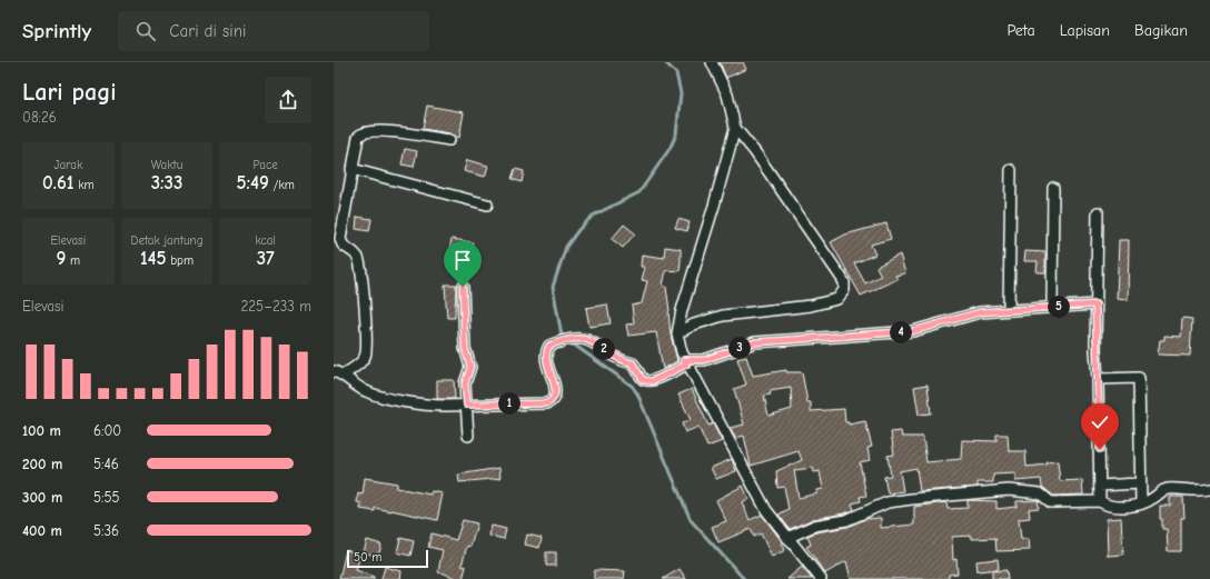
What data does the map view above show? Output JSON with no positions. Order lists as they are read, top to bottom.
{
  "scale_bar": "50 m",
  "page": {
    "header": "Sprintly",
    "search": "Cari di sini",
    "nav": ["Peta", "Lapisan", "Bagikan"],
    "heading": ["Lari pagi", "08:26"],
    "stats": [
      ["Jarak", "0.61 km"],
      ["Waktu", "3:33"],
      ["Pace", "5:49 /km"],
      ["Elevasi", "9 m"],
      ["Detak jantung", "145 bpm"],
      ["kcal", "37"]
    ],
    "chart": ["Elevasi", "225–233 m"],
    "pins": [
      "5",
      "4",
      "3",
      "2",
      "1"
    ],
    "list": [
      {
        "name": "100 m",
        "note": "6:00"
      },
      {
        "name": "200 m",
        "note": "5:46"
      },
      {
        "name": "300 m",
        "note": "5:55"
      },
      {
        "name": "400 m",
        "note": "5:36"
      }
    ],
    "scale": "50 m"
  }
}
